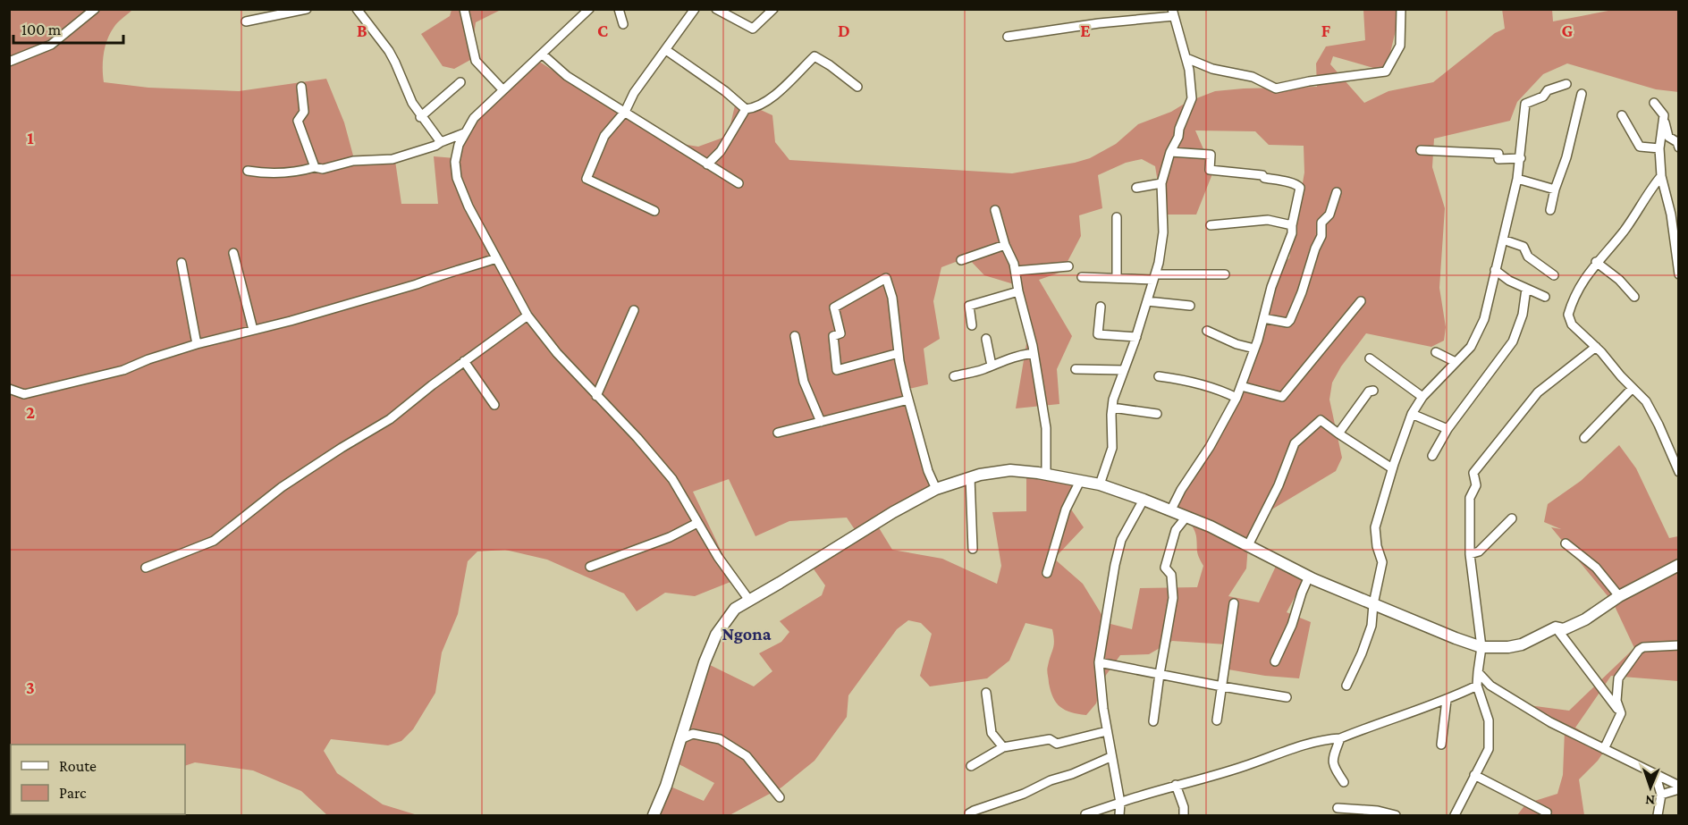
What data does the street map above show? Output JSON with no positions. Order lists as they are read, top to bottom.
{
  "districts": ["Ngona"],
  "legend": ["Route", "Parc"],
  "scale_bar": "100 m",
  "north": "bottom",
  "grid": {
    "columns": [
      "B",
      "C",
      "D",
      "E",
      "F",
      "G"
    ],
    "rows": ["1", "2", "3"]
  }
}
